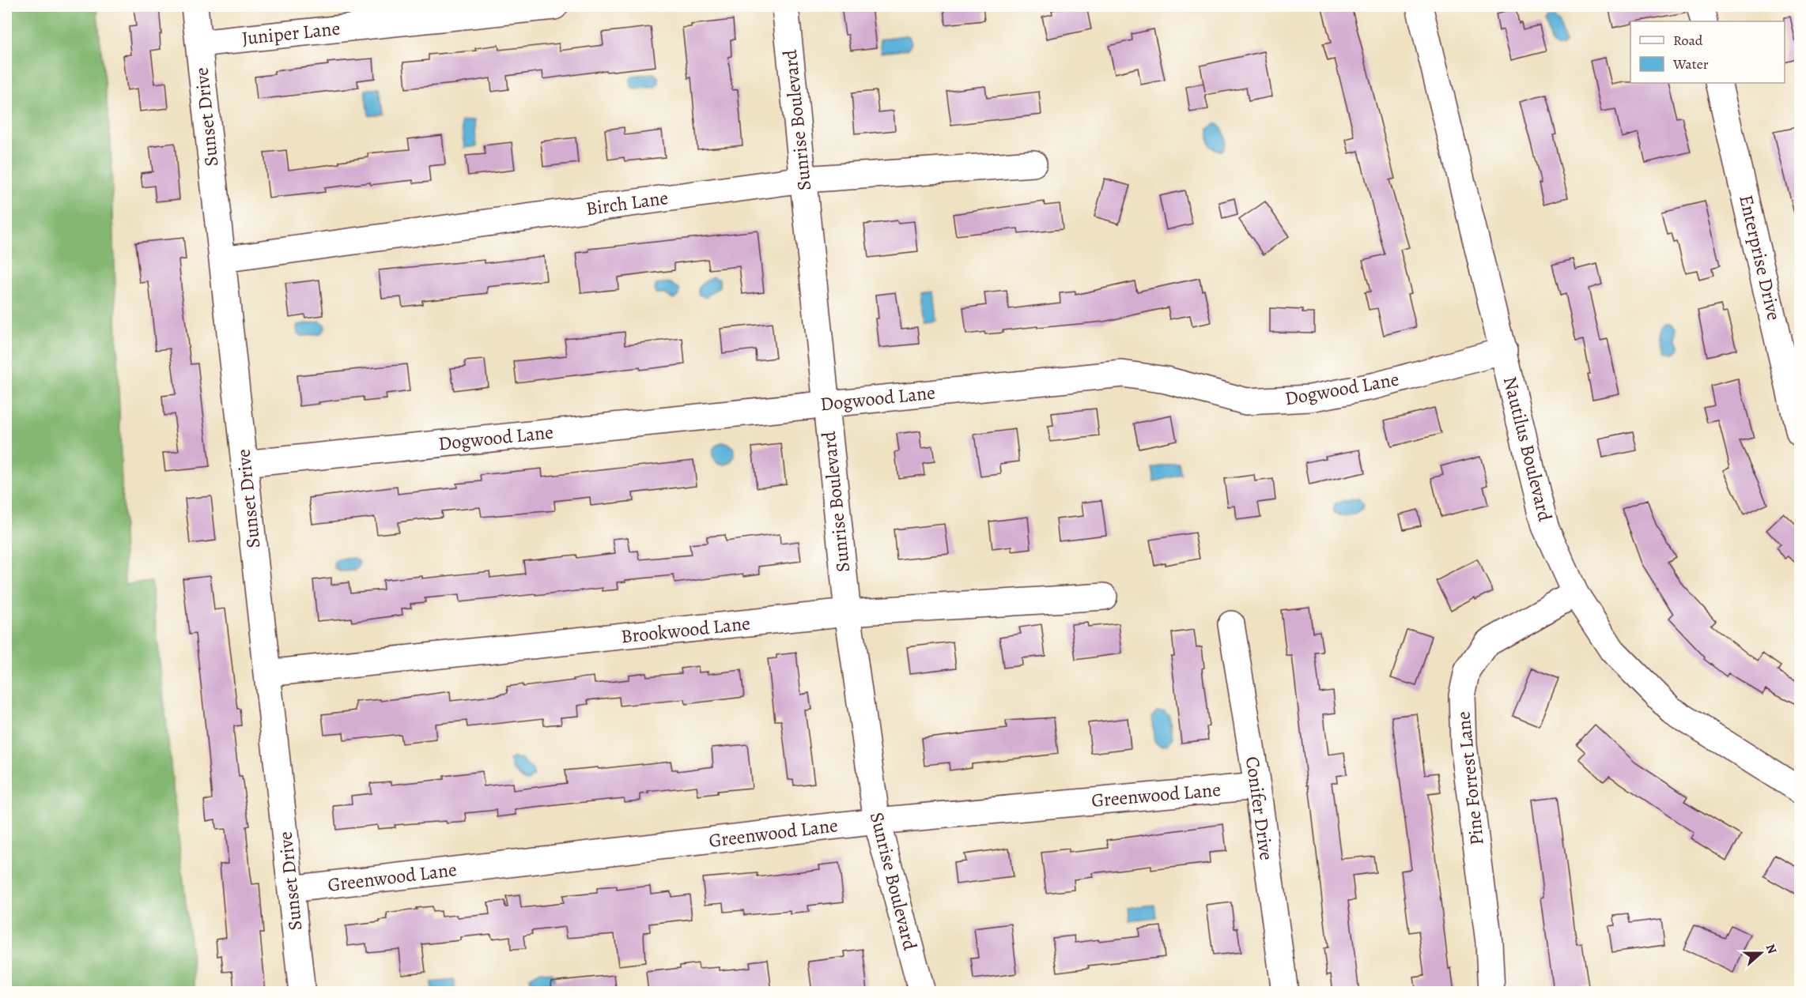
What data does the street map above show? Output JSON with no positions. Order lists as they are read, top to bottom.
{
  "streets": {
    "street": [
      "Juniper Lane",
      "Sunset Drive",
      "Sunrise Boulevard",
      "Birch Lane",
      "Enterprise Drive",
      "Dogwood Lane",
      "Nautilus Boulevard",
      "Brookwood Lane",
      "Pine Forrest Lane",
      "Greenwood Lane",
      "Conifer Drive"
    ]
  },
  "crossings": [
    ["Juniper Lane", "Sunset Drive"],
    ["Sunset Drive", "Birch Lane"],
    ["Sunset Drive", "Dogwood Lane"],
    ["Sunset Drive", "Brookwood Lane"],
    ["Sunset Drive", "Greenwood Lane"],
    ["Sunrise Boulevard", "Birch Lane"],
    ["Sunrise Boulevard", "Dogwood Lane"],
    ["Sunrise Boulevard", "Brookwood Lane"],
    ["Sunrise Boulevard", "Greenwood Lane"],
    ["Dogwood Lane", "Nautilus Boulevard"],
    ["Nautilus Boulevard", "Pine Forrest Lane"],
    ["Greenwood Lane", "Conifer Drive"]
  ],
  "legend": ["Road", "Water"],
  "north": "right"
}
